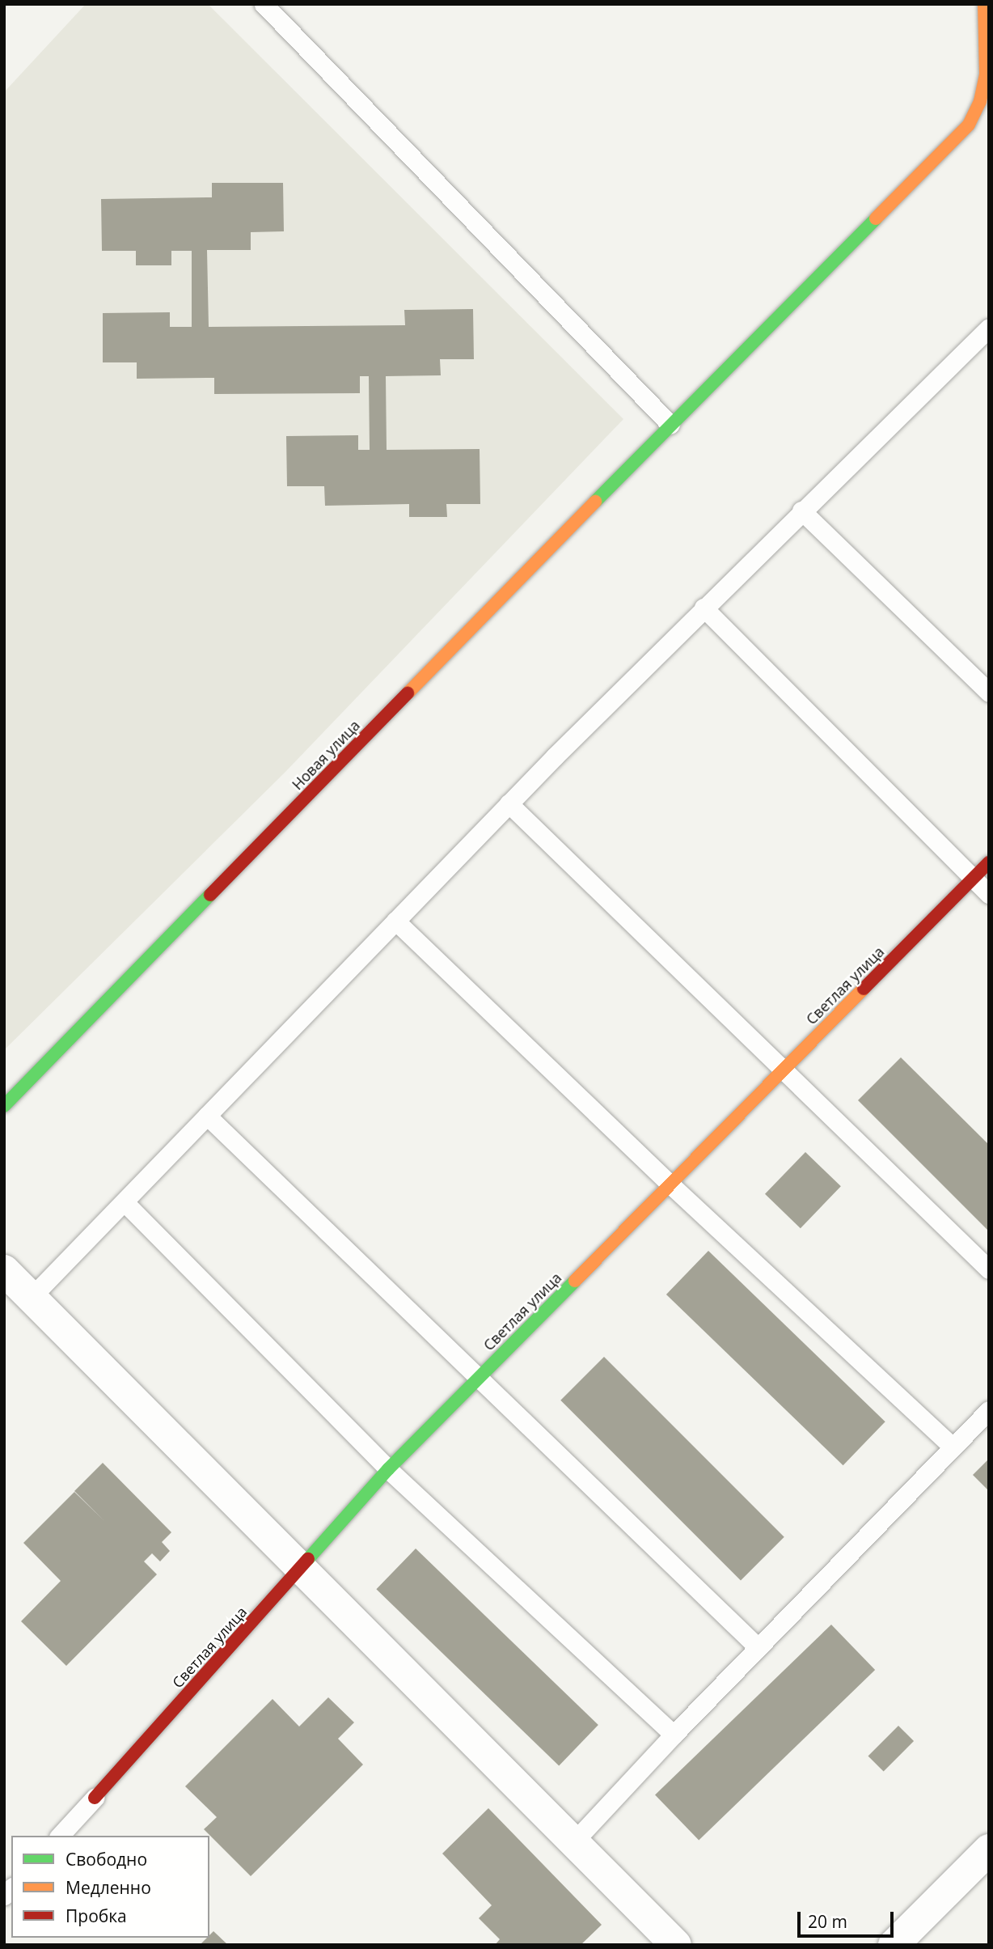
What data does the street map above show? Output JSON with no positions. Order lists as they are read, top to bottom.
{
  "streets": {
    "street": ["Новая улица", "Светлая улица"]
  },
  "legend": ["Свободно", "Медленно", "Пробка"],
  "scale_bar": "20 m"
}
